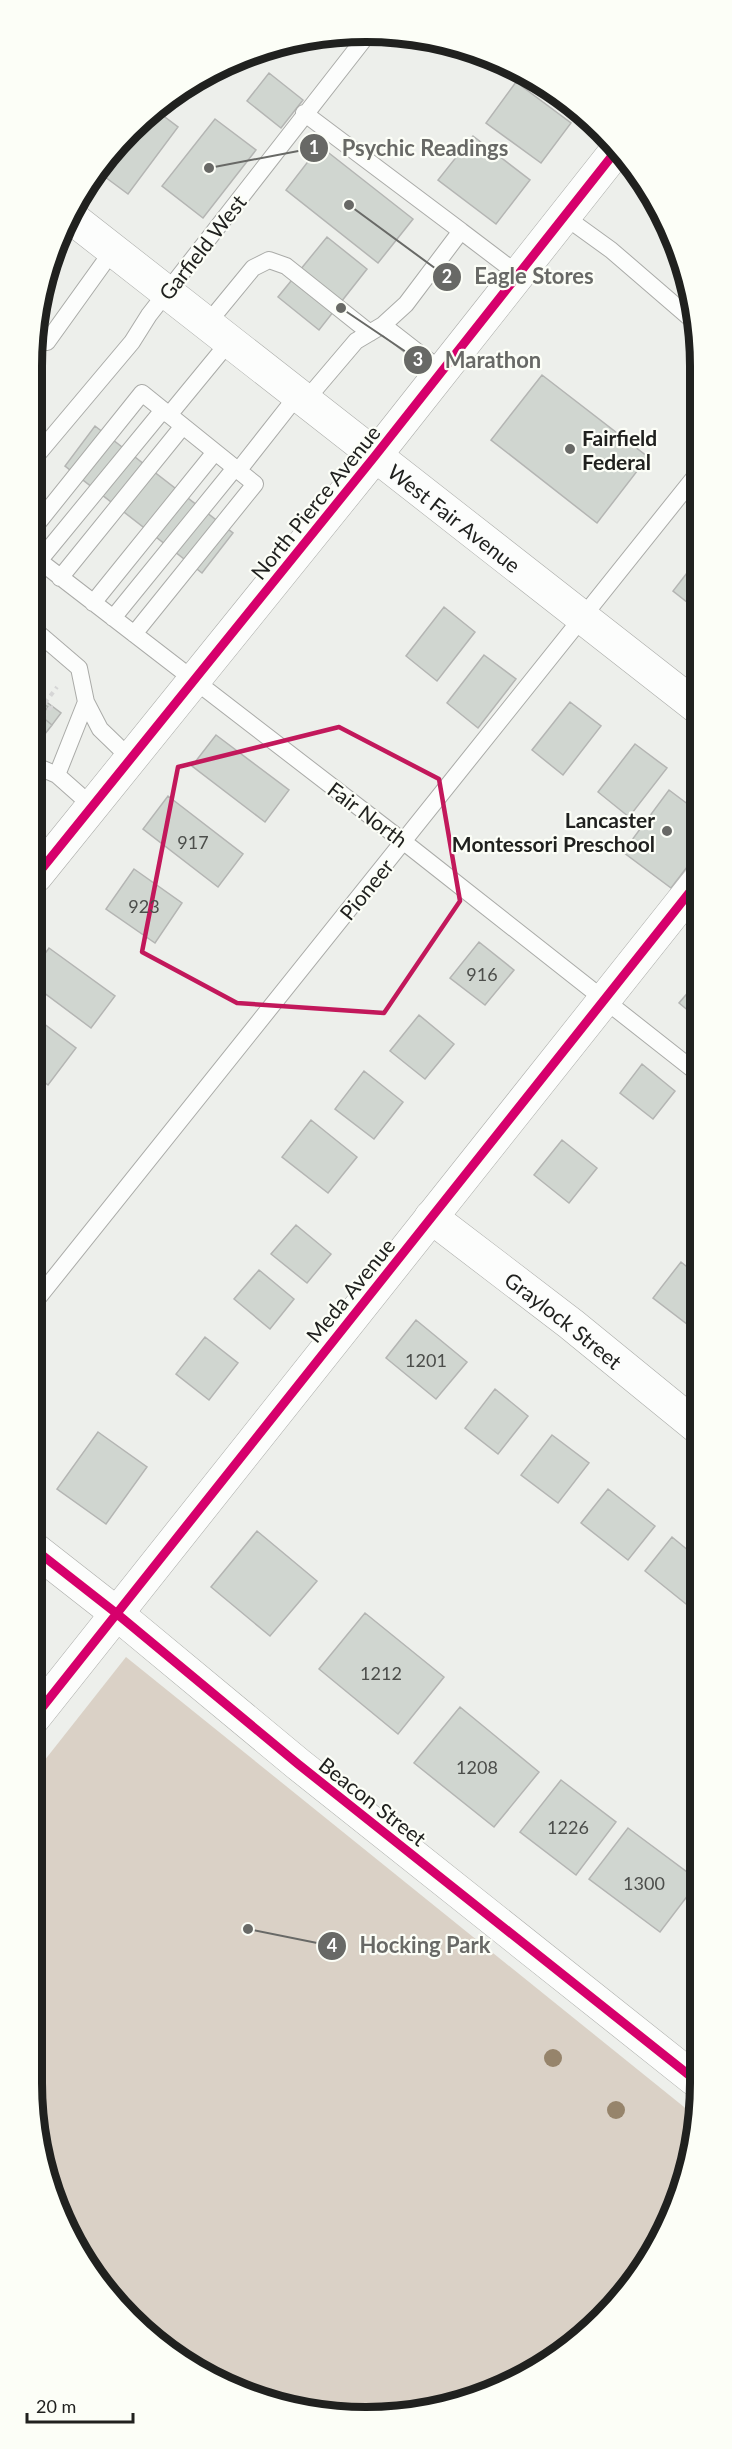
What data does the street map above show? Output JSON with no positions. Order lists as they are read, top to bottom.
{
  "streets": {
    "street": [
      "North Pierce Avenue",
      "West Fair Avenue",
      "Meda Avenue",
      "Graylock Street",
      "Beacon Street"
    ],
    "lane": ["Garfield West", "Fair North", "Pioneer"]
  },
  "crossings": [
    ["Garfield West", "West Fair Avenue"],
    ["North Pierce Avenue", "West Fair Avenue"],
    ["North Pierce Avenue", "Fair North"],
    ["West Fair Avenue", "Pioneer"],
    ["Fair North", "Pioneer"],
    ["Fair North", "Meda Avenue"],
    ["Meda Avenue", "Graylock Street"],
    ["Meda Avenue", "Beacon Street"]
  ],
  "places": [
    "Psychic Readings",
    "Eagle Stores",
    "Marathon",
    "Fairfield Federal",
    "Lancaster Montessori Preschool",
    "Hocking Park"
  ],
  "house_numbers": [
    "917",
    "923",
    "916",
    "1201",
    "1212",
    "1208",
    "1226",
    "1300"
  ],
  "scale_bar": "20 m"
}
